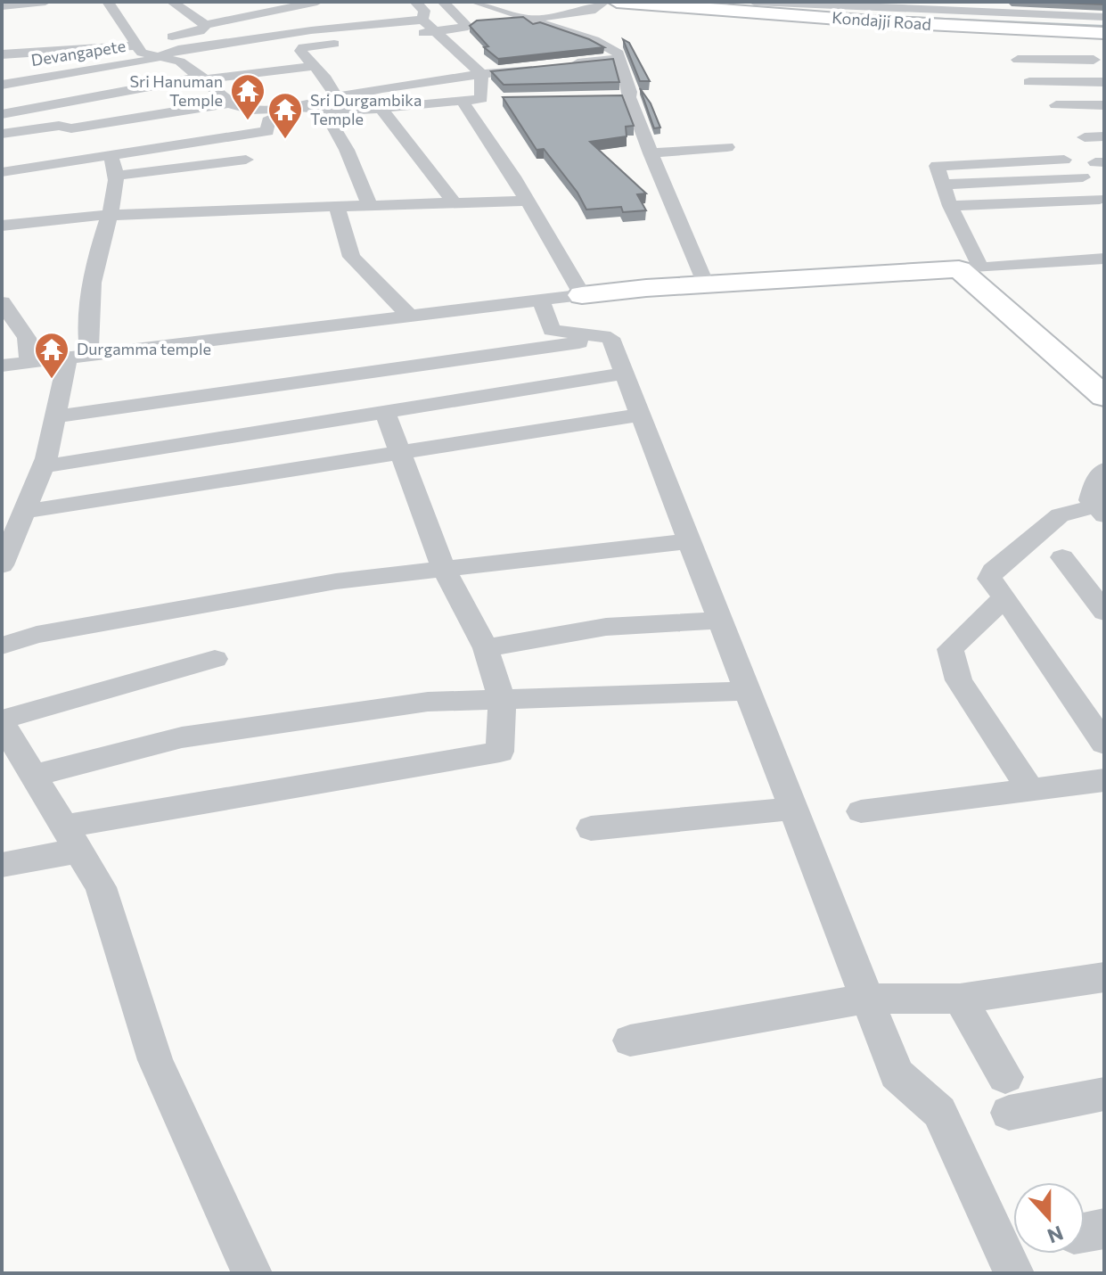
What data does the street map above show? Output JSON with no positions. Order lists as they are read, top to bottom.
{
  "streets": {
    "street": ["Kondajji Road", "Devangapete"]
  },
  "places": {
    "temple": ["Sri Hanuman Temple", "Sri Durgambika Temple", "Durgamma temple"]
  },
  "north": "bottom"
}
